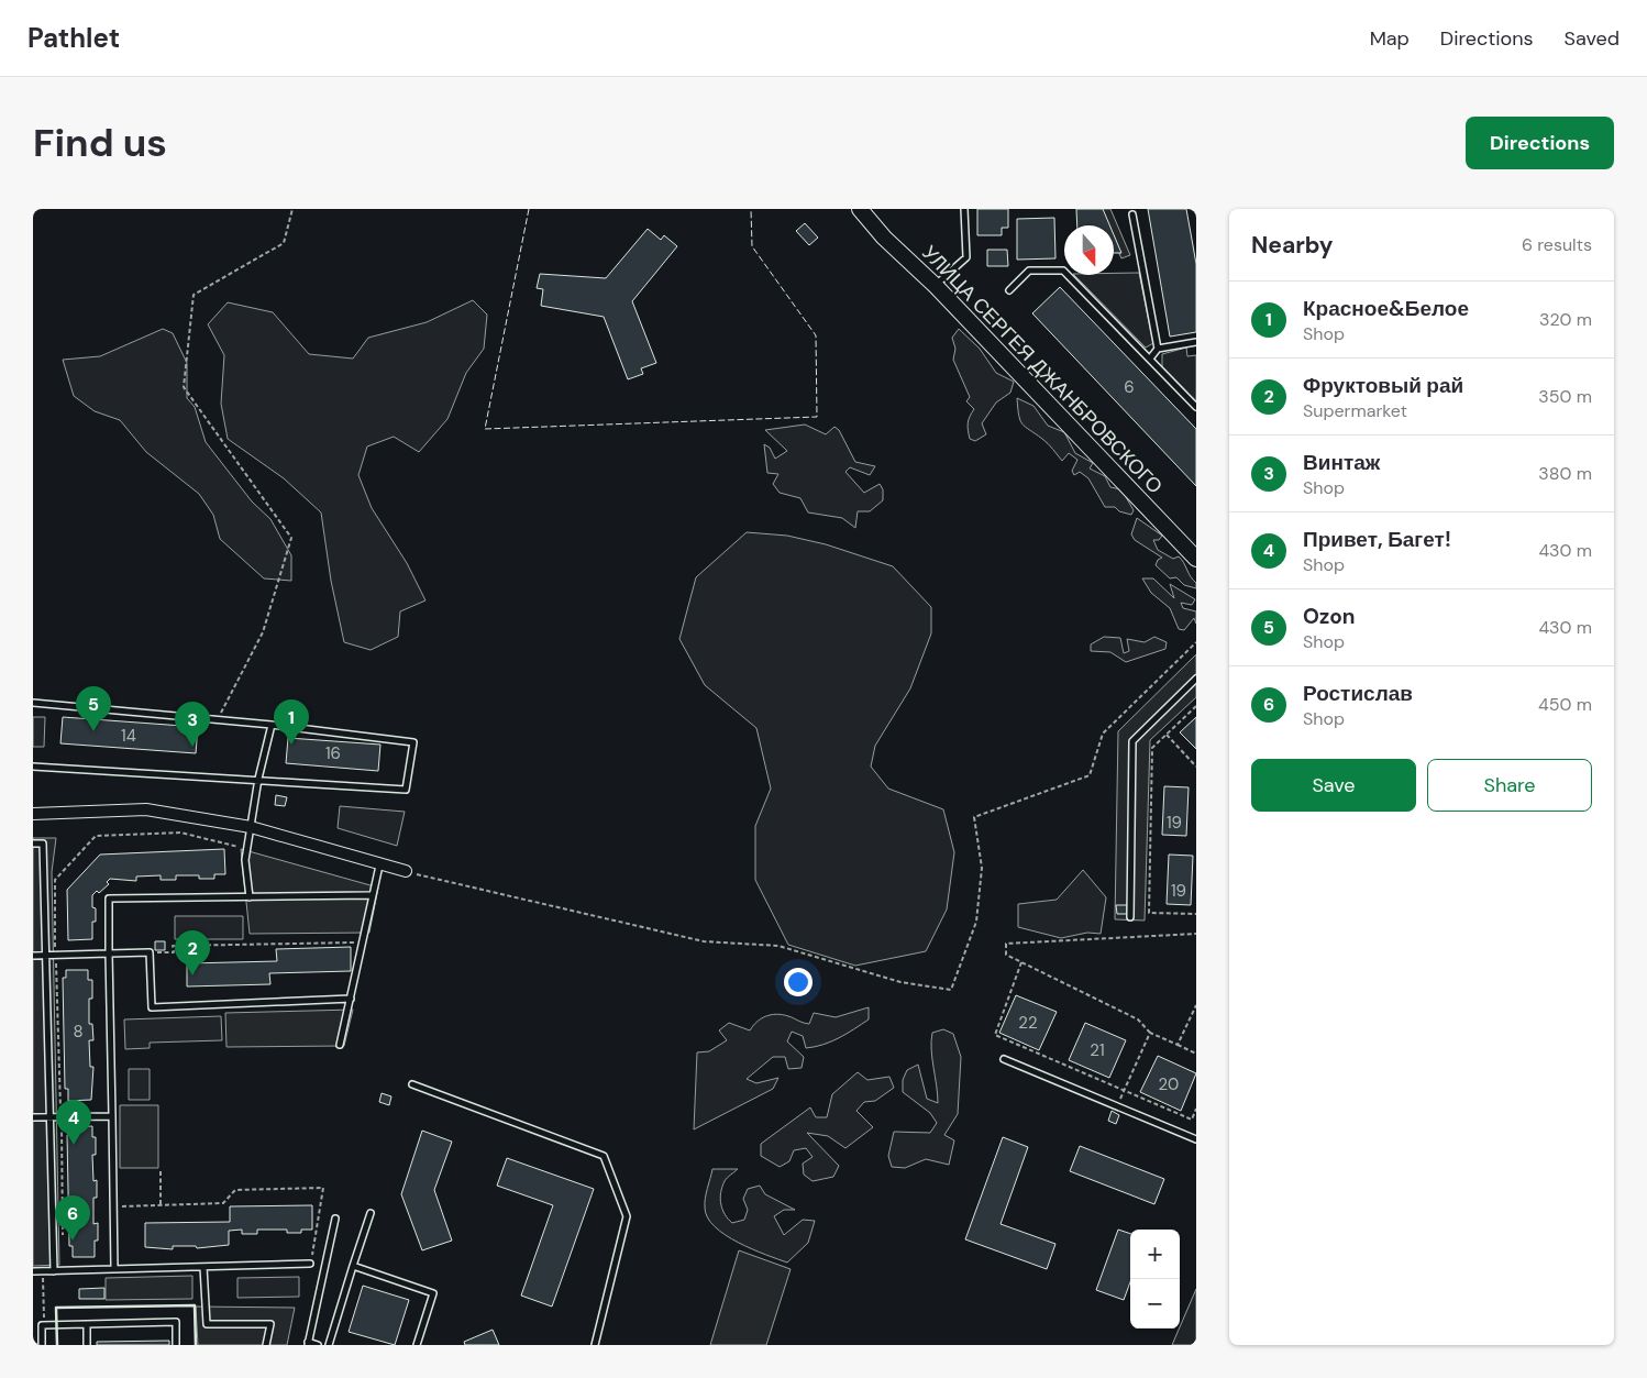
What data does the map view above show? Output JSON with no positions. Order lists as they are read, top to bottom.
{
  "streets": {
    "street": ["УЛИЦА СЕРГЕЯ ДЖАНБРОВСКОГО"]
  },
  "house_numbers": [
    "6",
    "14",
    "16",
    "19",
    "19",
    "22",
    "8",
    "21",
    "20"
  ],
  "north": "bottom",
  "page": {
    "header": "Pathlet",
    "nav": ["Map", "Directions", "Saved"],
    "buttons": [
      "Directions",
      ["Save", "Share"]
    ],
    "title": "Find us",
    "heading": ["Nearby", "6 results"],
    "list": [
      {
        "mark": "1",
        "name": "Красное&Белое",
        "note": "Shop",
        "value": "320 m"
      },
      {
        "mark": "2",
        "name": "Фруктовый рай",
        "note": "Supermarket",
        "value": "350 m"
      },
      {
        "mark": "3",
        "name": "Винтаж",
        "note": "Shop",
        "value": "380 m"
      },
      {
        "mark": "4",
        "name": "Привет, Багет!",
        "note": "Shop",
        "value": "430 m"
      },
      {
        "mark": "5",
        "name": "Ozon",
        "note": "Shop",
        "value": "430 m"
      },
      {
        "mark": "6",
        "name": "Ростислав",
        "note": "Shop",
        "value": "450 m"
      }
    ],
    "pins": [
      "5",
      "1",
      "3",
      "2",
      "4",
      "6"
    ],
    "map_buttons": ["+", "−"]
  }
}
